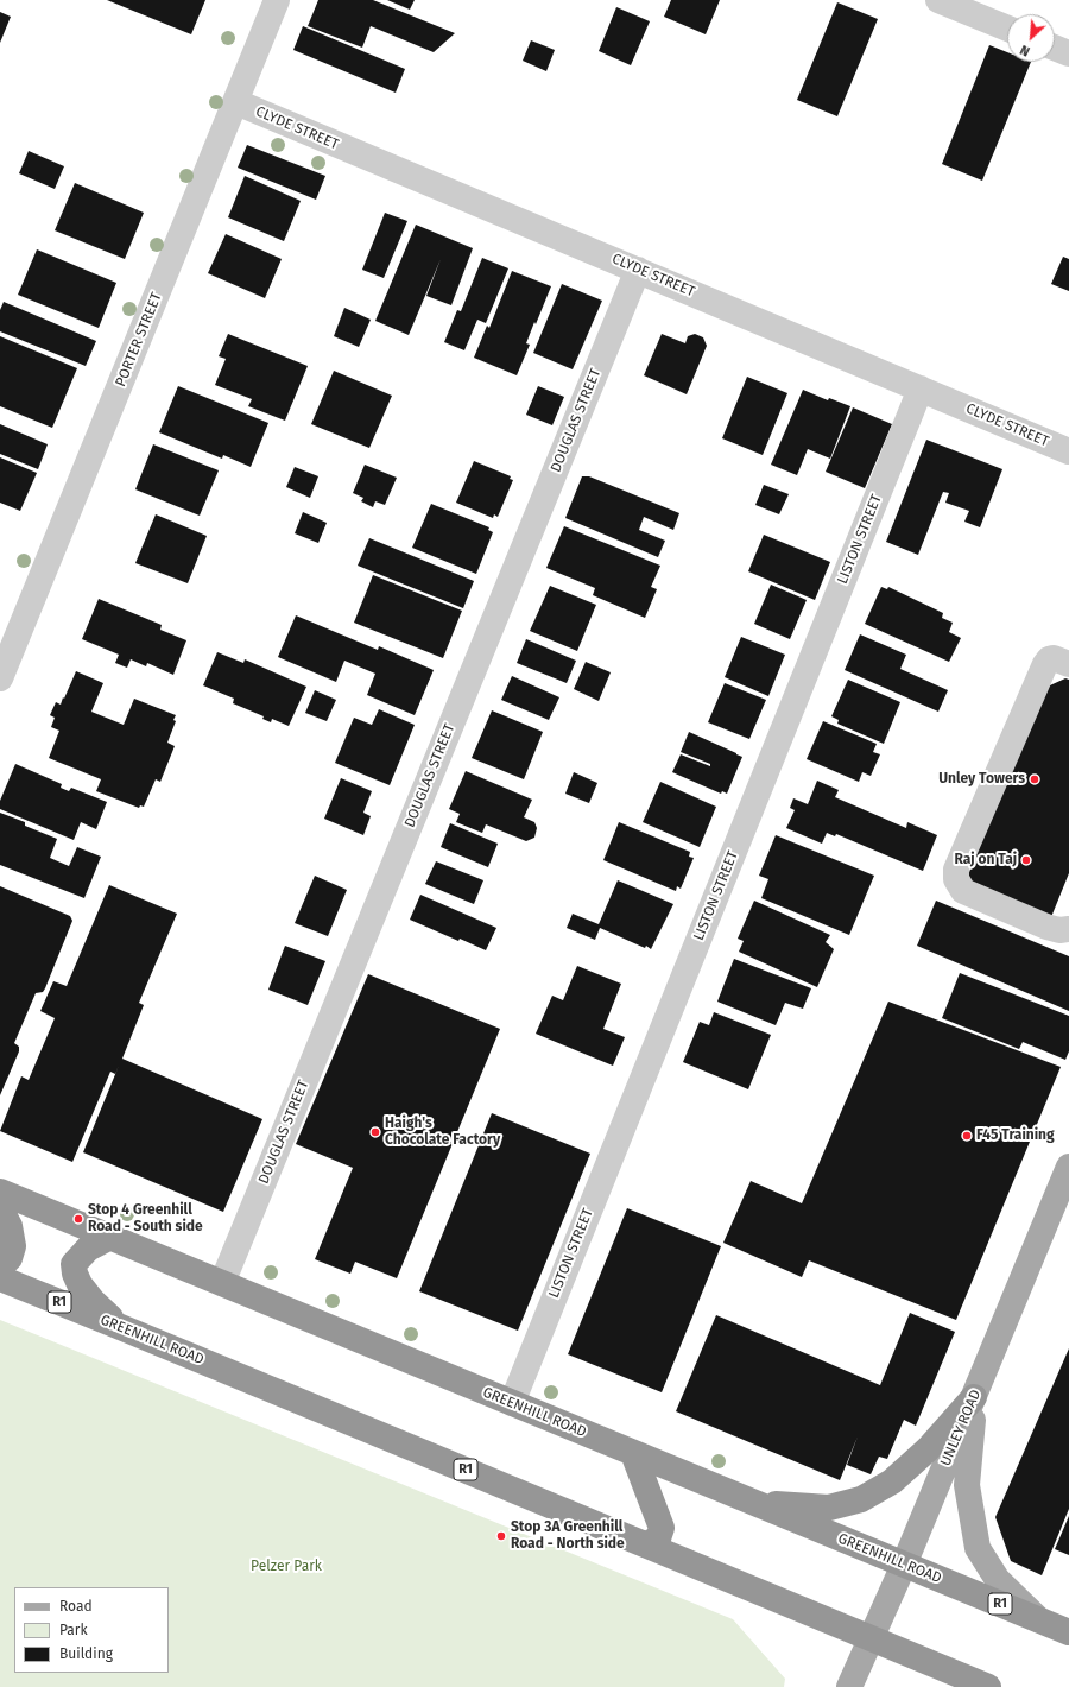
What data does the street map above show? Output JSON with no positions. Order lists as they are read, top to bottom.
{
  "streets": {
    "highway": ["R1", "GREENHILL ROAD"],
    "main road": ["UNLEY ROAD"],
    "street": [
      "CLYDE STREET",
      "PORTER STREET",
      "DOUGLAS STREET",
      "LISTON STREET"
    ]
  },
  "crossings": [
    ["CLYDE STREET", "PORTER STREET"],
    ["CLYDE STREET", "DOUGLAS STREET"],
    ["CLYDE STREET", "LISTON STREET"],
    ["DOUGLAS STREET", "GREENHILL ROAD"],
    ["LISTON STREET", "GREENHILL ROAD"],
    ["GREENHILL ROAD", "UNLEY ROAD"]
  ],
  "parks": ["Pelzer Park"],
  "places": [
    "Unley Towers",
    "Raj on Taj",
    "Haigh's Chocolate Factory",
    "F45 Training",
    "Stop 4 Greenhill Road - South side",
    "Stop 3A Greenhill Road - North side"
  ],
  "legend": ["Road", "Park", "Building"],
  "north": "bottom left"
}
